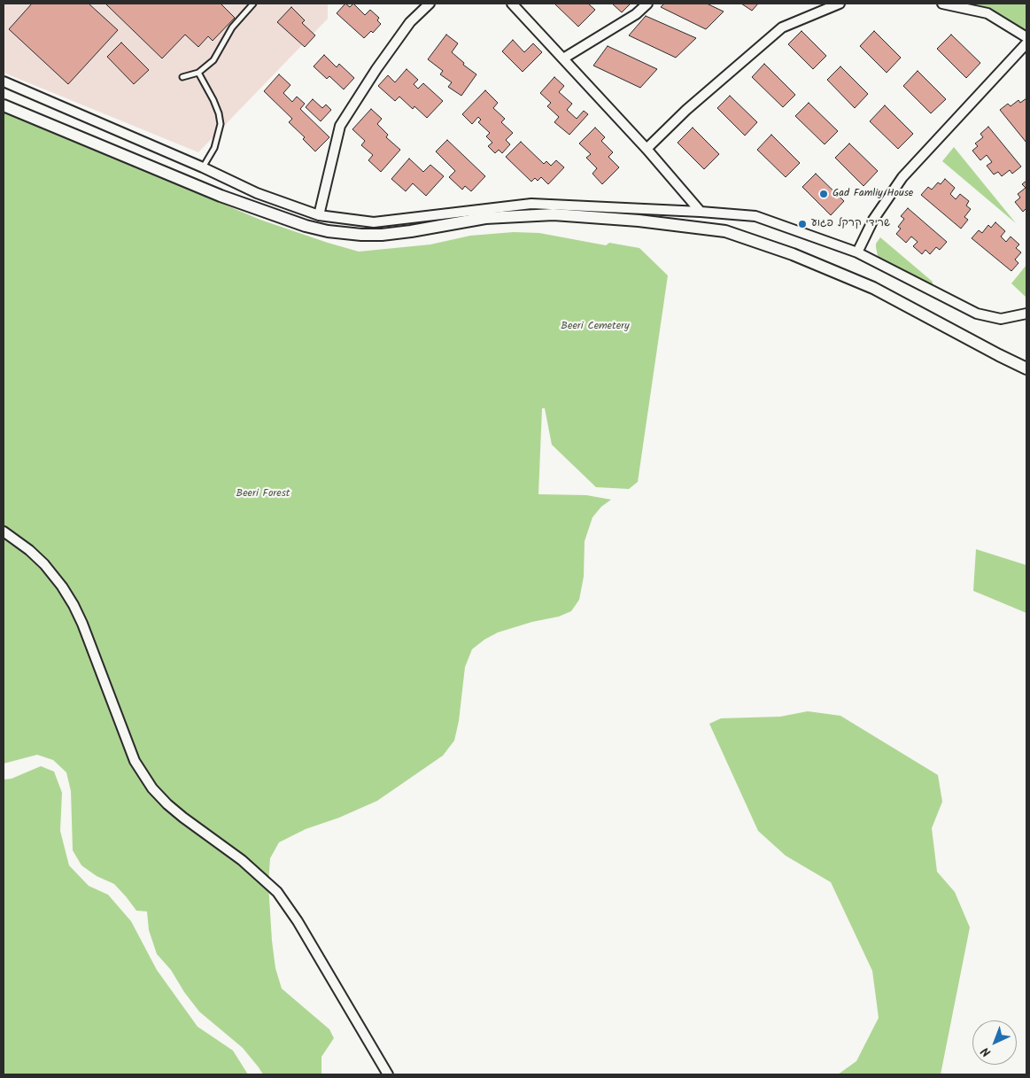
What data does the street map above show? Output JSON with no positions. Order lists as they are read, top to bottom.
{
  "parks": ["Beeri Cemetery", "Beeri Forest"],
  "places": ["Gad Famliy House", "שרידי קרקל פגוע"],
  "north": "bottom left"
}
